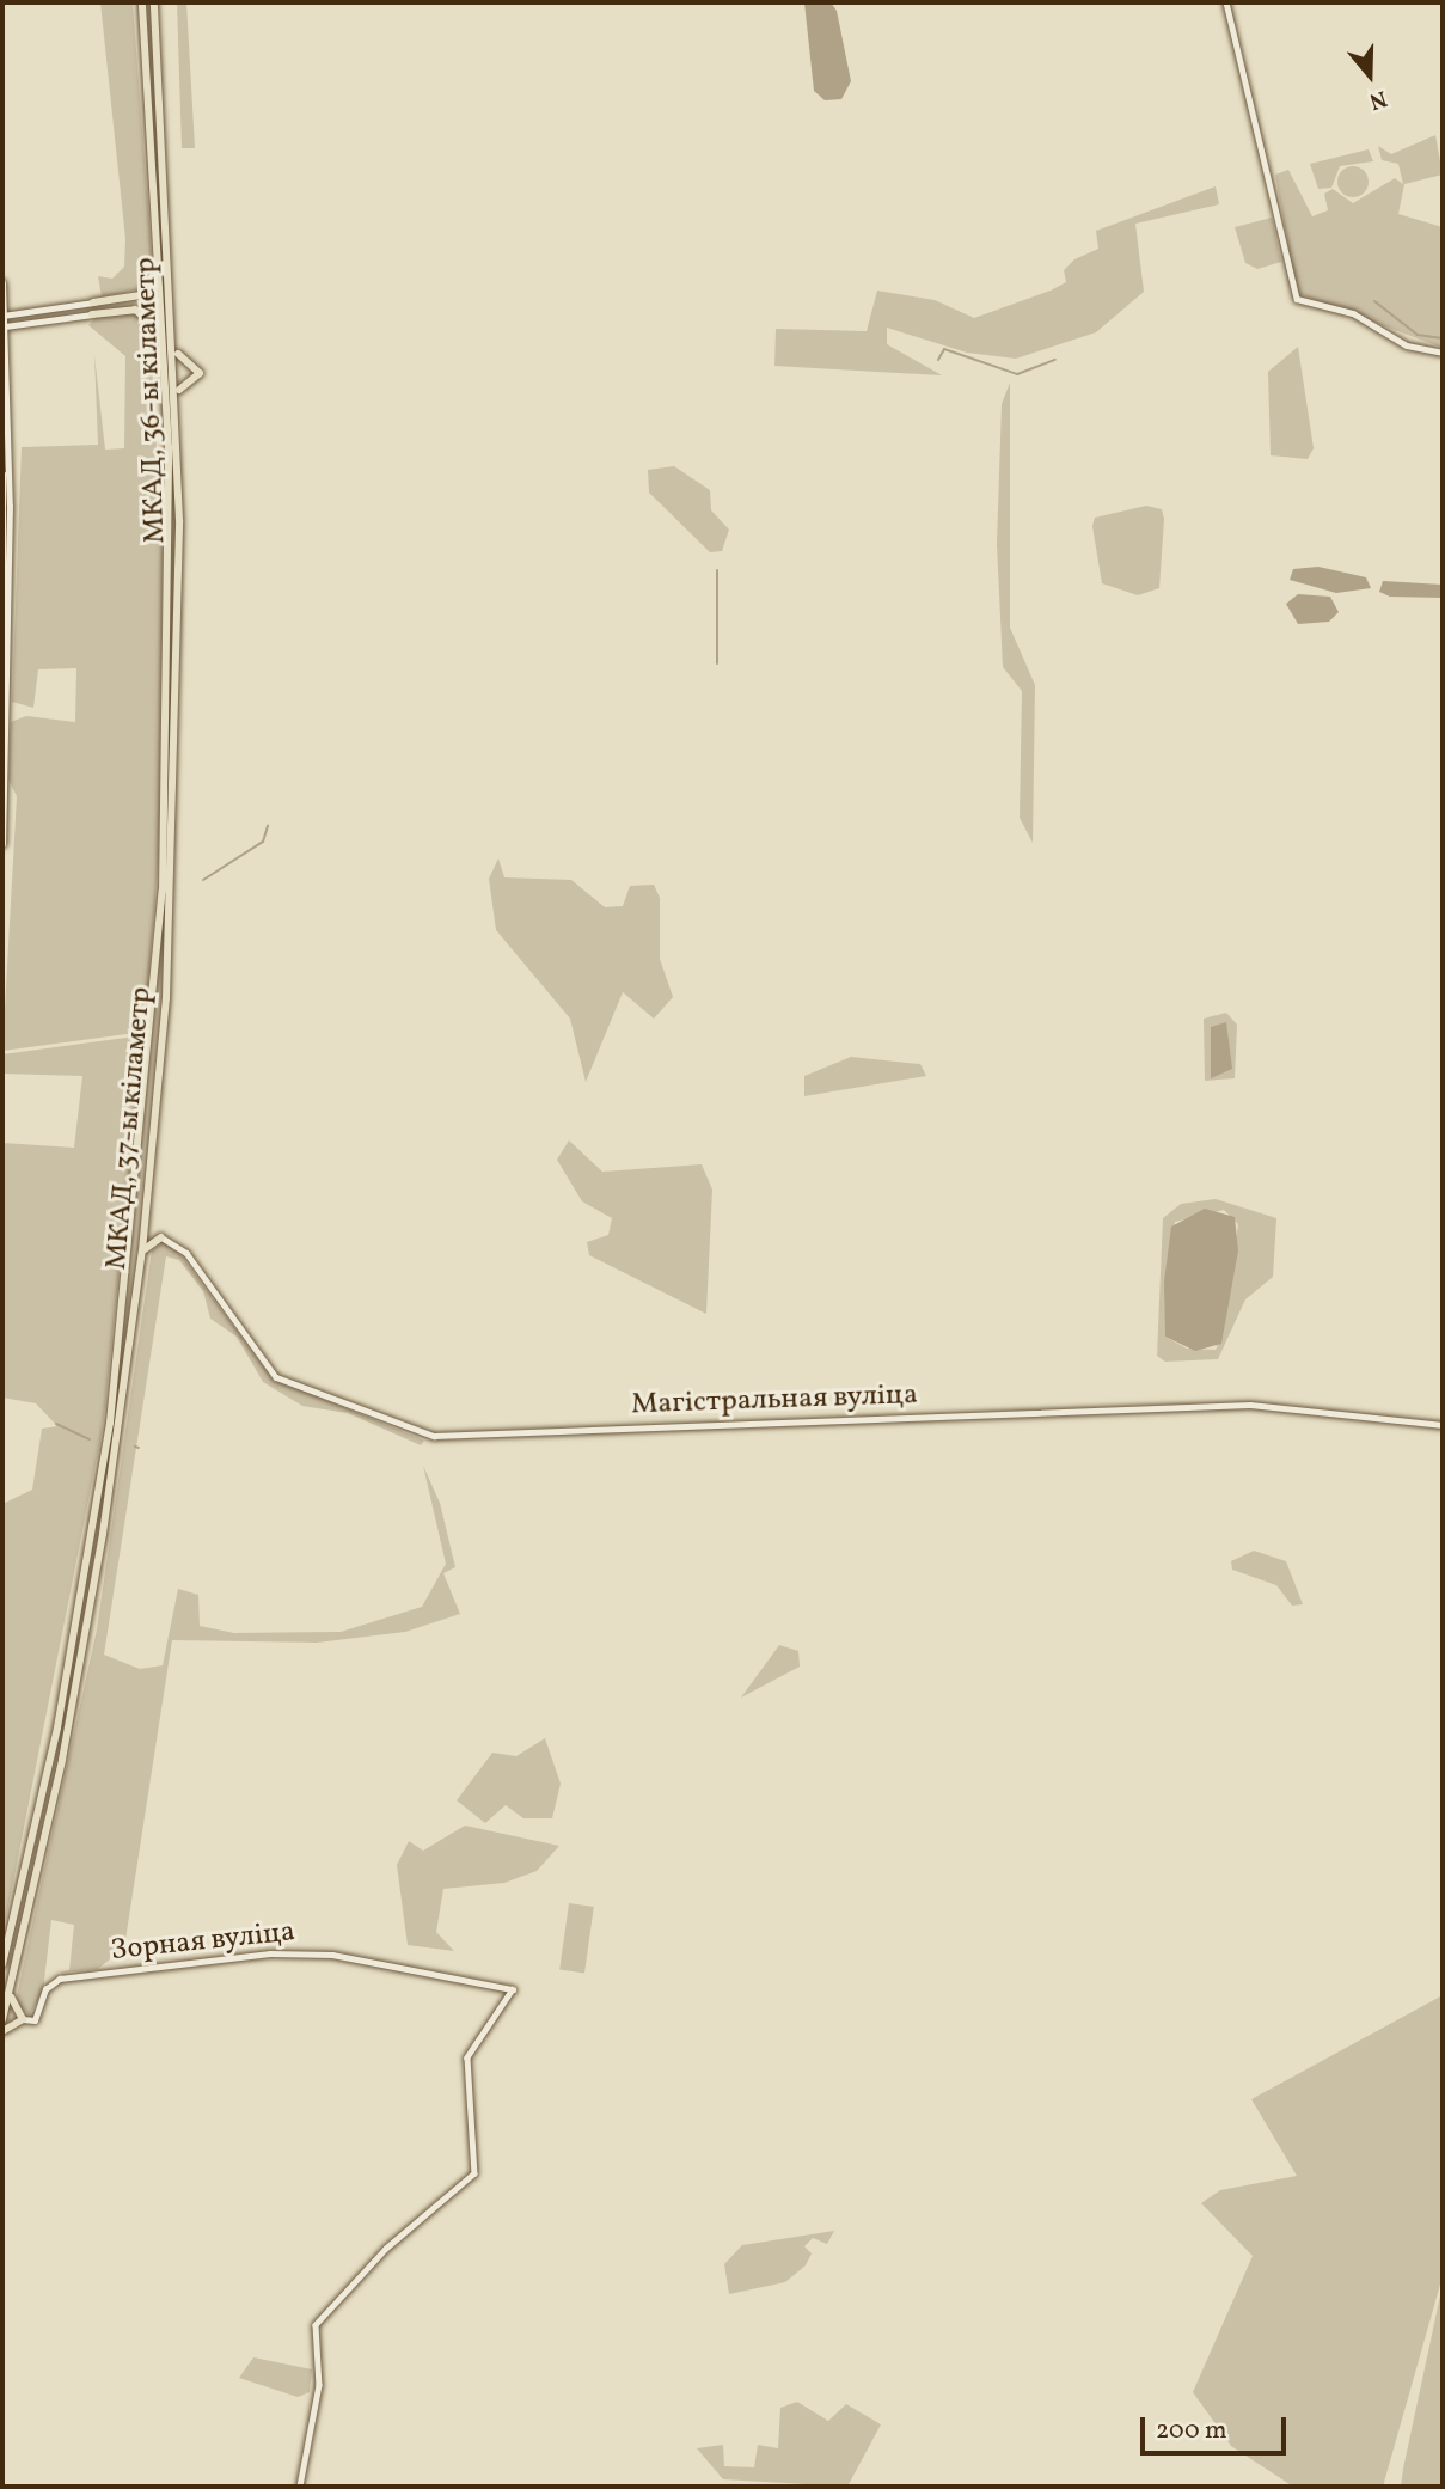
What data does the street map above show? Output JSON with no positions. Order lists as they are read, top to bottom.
{
  "streets": {
    "highway": ["МКАД, 36-ы кіламетр", "МКАД, 37-ы кіламетр"],
    "street": ["Магістральная вуліца", "Зорная вуліца"]
  },
  "crossings": [
    ["МКАД, 36-ы кіламетр", "МКАД, 37-ы кіламетр"]
  ],
  "scale_bar": "200 m",
  "north": "bottom"
}
